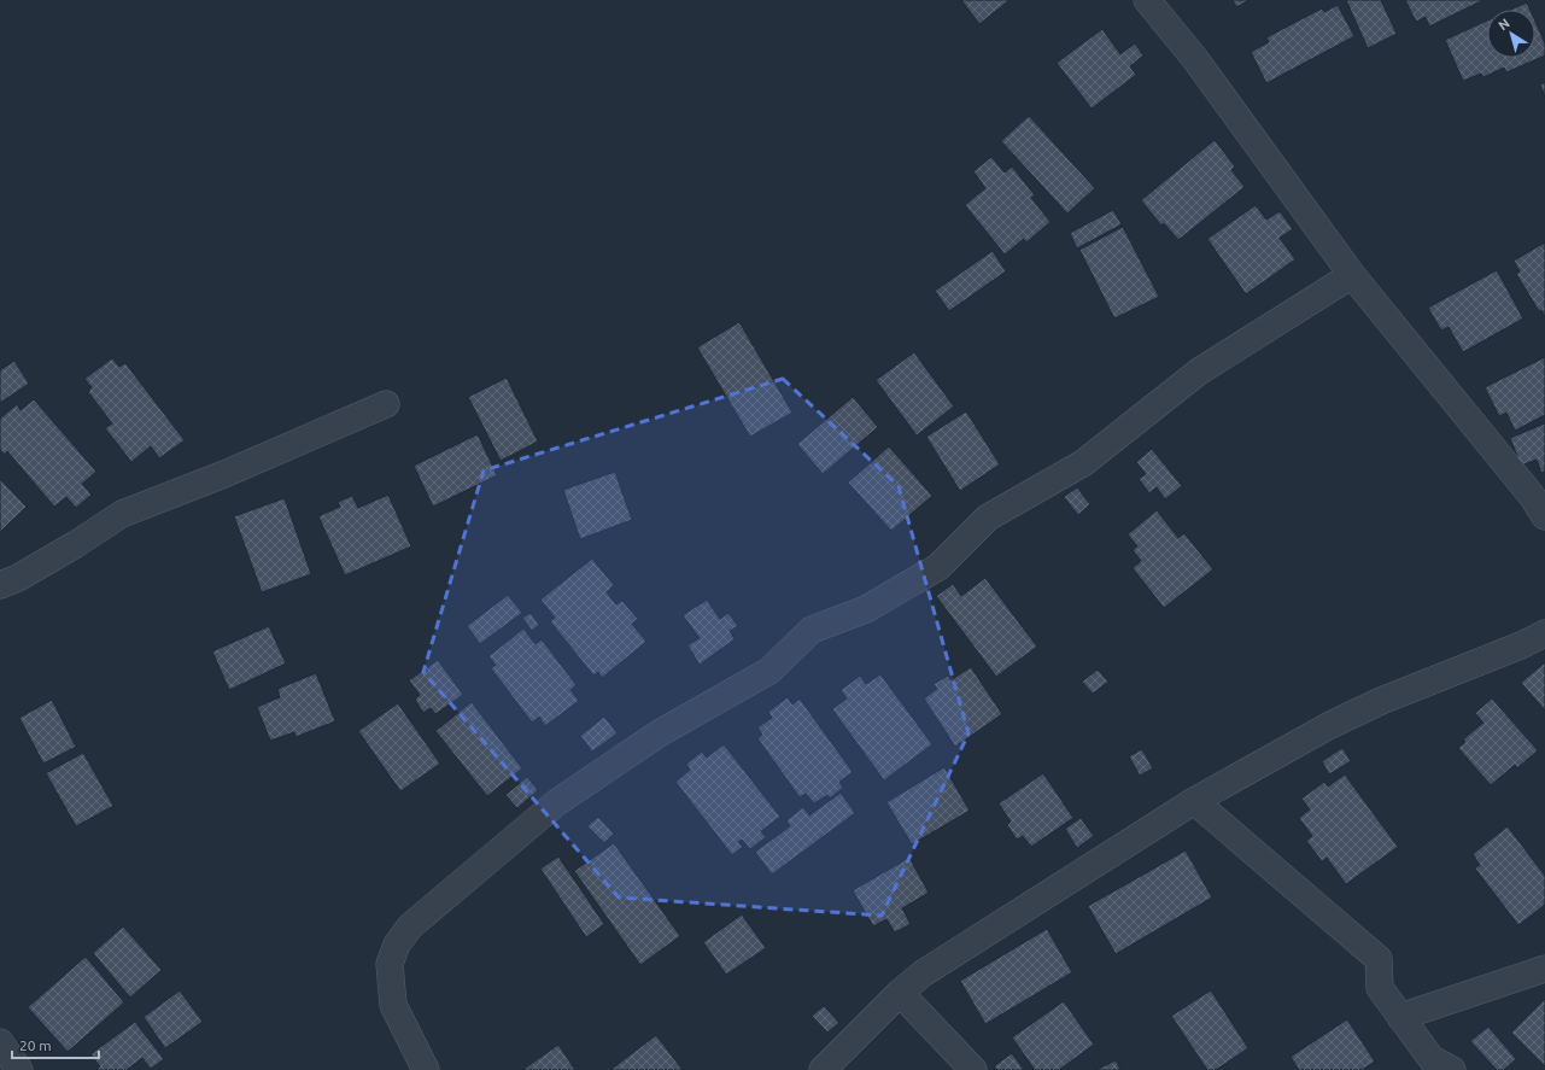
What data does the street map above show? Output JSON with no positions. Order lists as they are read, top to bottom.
{
  "scale_bar": "20 m",
  "north": "top left"
}
